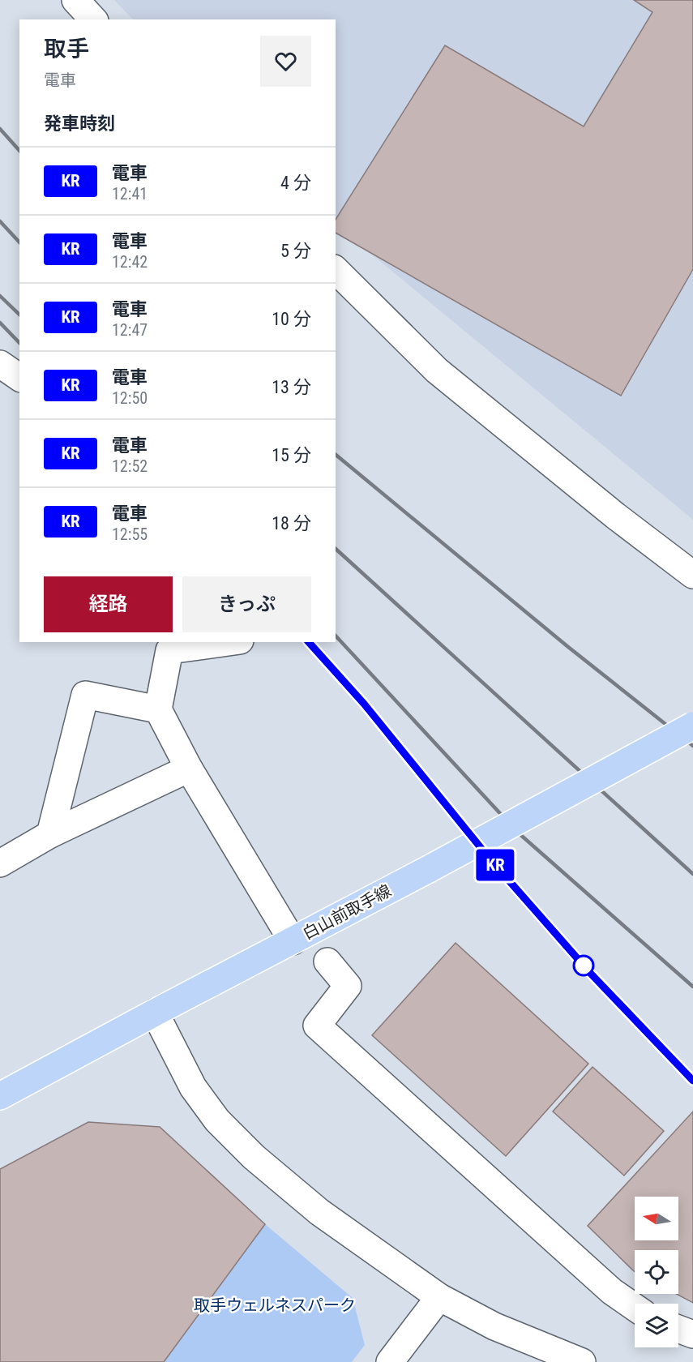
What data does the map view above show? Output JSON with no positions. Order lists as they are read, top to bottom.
{
  "streets": {
    "main road": ["白山前取手線"]
  },
  "parks": ["取手ウェルネスパーク"],
  "north": "left",
  "page": {
    "on_map": "KR",
    "heading": [
      ["取手", "電車"],
      "発車時刻"
    ],
    "list": [
      {
        "mark": "KR",
        "name": "電車",
        "note": "12:41",
        "value": "4 分"
      },
      {
        "mark": "KR",
        "name": "電車",
        "note": "12:42",
        "value": "5 分"
      },
      {
        "mark": "KR",
        "name": "電車",
        "note": "12:47",
        "value": "10 分"
      },
      {
        "mark": "KR",
        "name": "電車",
        "note": "12:50",
        "value": "13 分"
      },
      {
        "mark": "KR",
        "name": "電車",
        "note": "12:52",
        "value": "15 分"
      },
      {
        "mark": "KR",
        "name": "電車",
        "note": "12:55",
        "value": "18 分"
      }
    ],
    "buttons": ["経路", "きっぷ"]
  }
}
